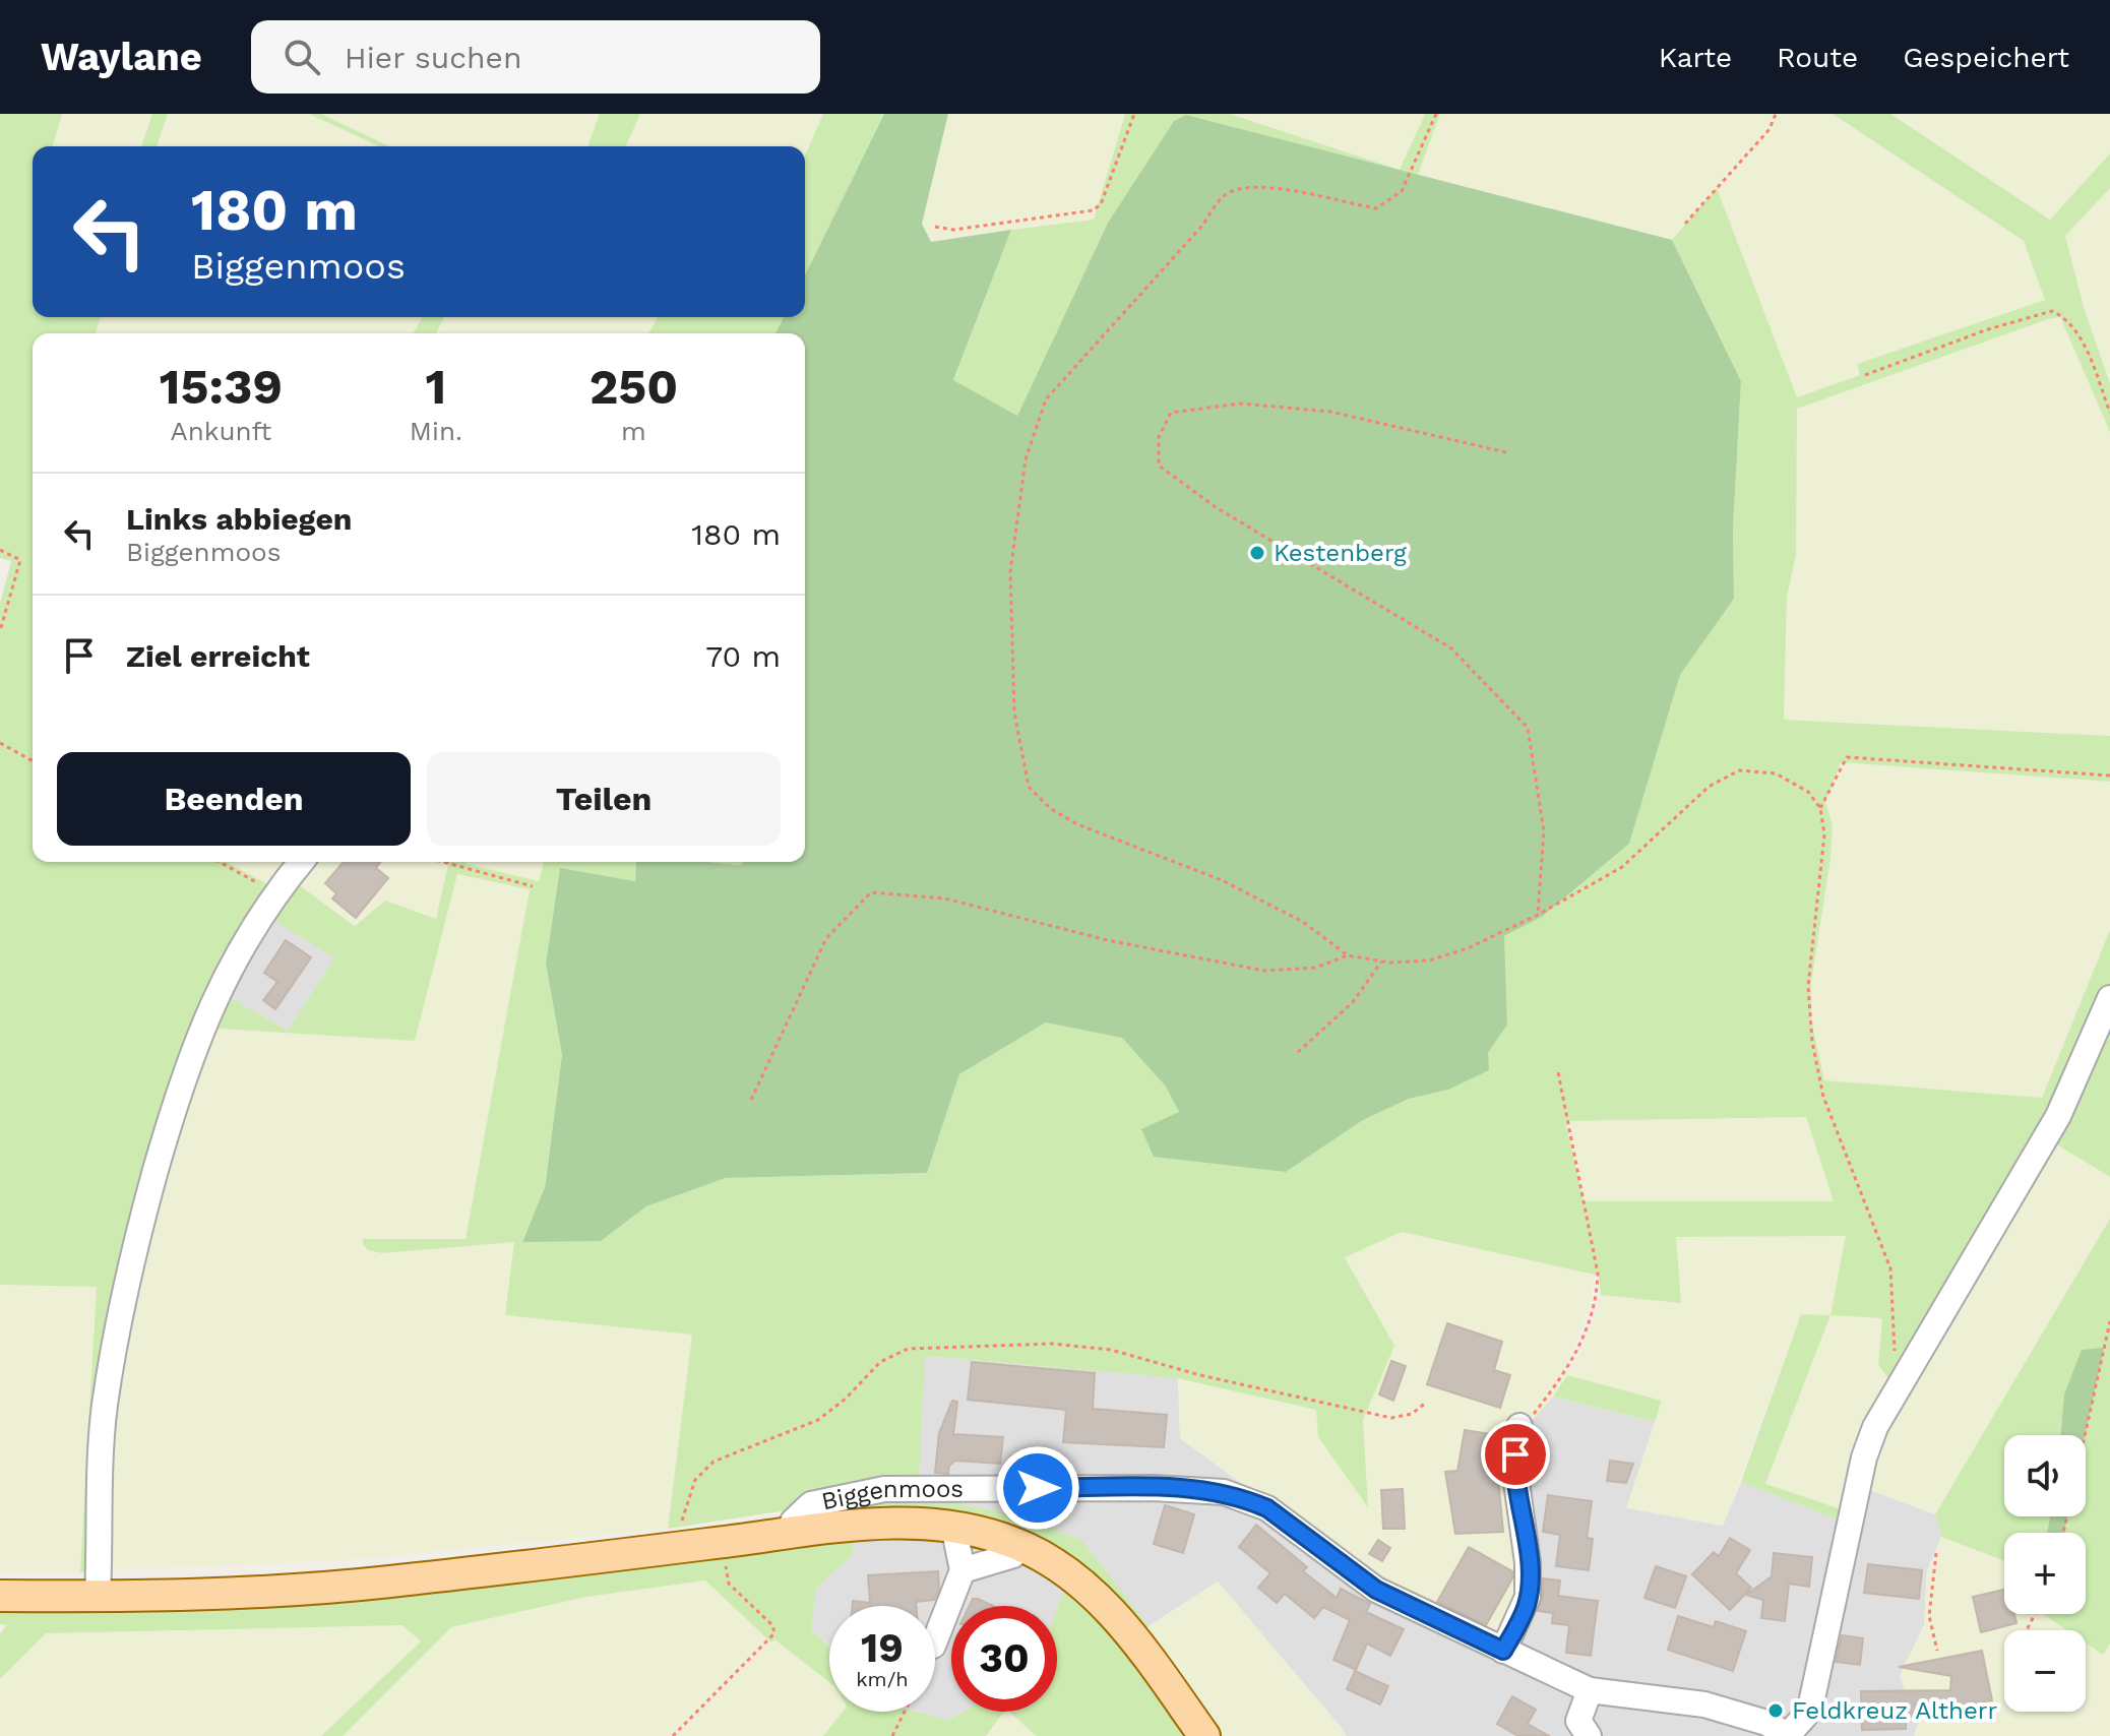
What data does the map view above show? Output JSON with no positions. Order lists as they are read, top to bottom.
{
  "streets": {
    "street": ["Biggenmoos"]
  },
  "places": ["Kestenberg", "Feldkreuz Altherr"],
  "page": {
    "header": "Waylane",
    "search": "Hier suchen",
    "nav": ["Karte", "Route", "Gespeichert"],
    "turn": ["180 m", "Biggenmoos"],
    "eta": [
      "15:39",
      "Ankunft",
      "1",
      "Min.",
      "250",
      "m"
    ],
    "list": [
      {
        "name": "Links abbiegen",
        "note": "Biggenmoos",
        "value": "180 m"
      },
      {
        "name": "Ziel erreicht",
        "value": "70 m"
      }
    ],
    "buttons": ["Beenden", "Teilen"],
    "map_buttons": ["+", "−"],
    "speed": "19 km/h",
    "limit": "30"
  }
}
